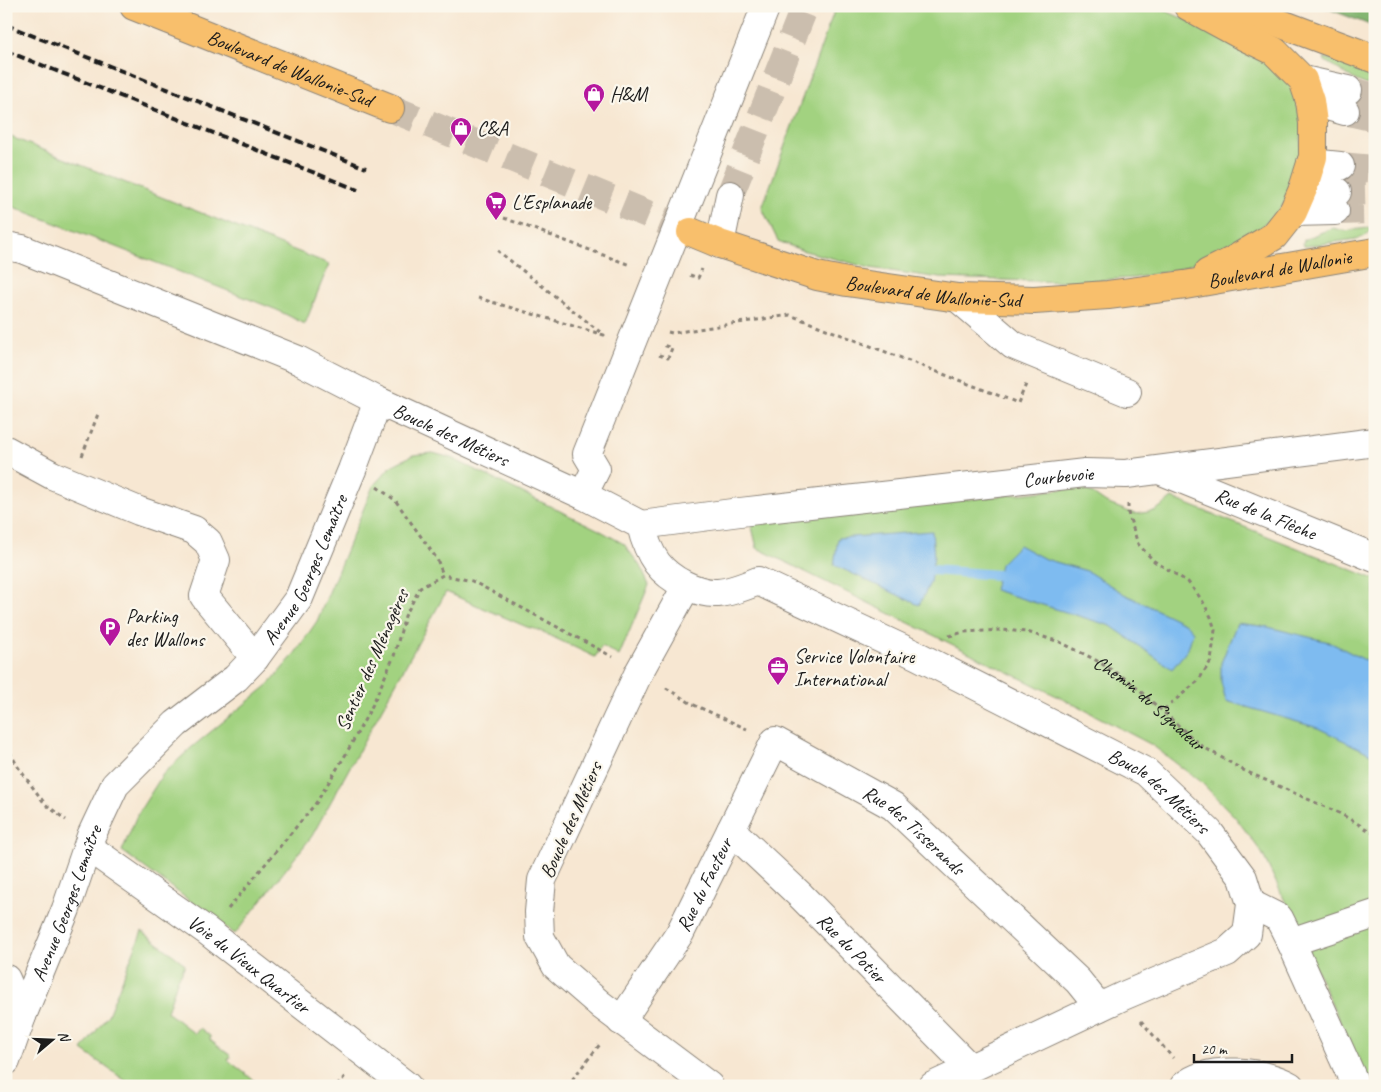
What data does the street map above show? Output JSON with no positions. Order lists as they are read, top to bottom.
{
  "streets": {
    "main road": ["Boulevard de Wallonie-Sud", "Boulevard de Wallonie"],
    "street": [
      "Boucle des Métiers",
      "Courbevoie",
      "Rue de la Flèche",
      "Avenue Georges Lemaître",
      "Rue des Tisserands",
      "Rue du Facteur",
      "Rue du Potier",
      "Voie du Vieux Quartier"
    ],
    "path": ["Sentier des Ménagères", "Chemin du Signaleur"]
  },
  "crossings": [
    ["Boulevard de Wallonie-Sud", "Boulevard de Wallonie"],
    ["Boucle des Métiers", "Courbevoie"],
    ["Boucle des Métiers", "Avenue Georges Lemaître"],
    ["Boucle des Métiers", "Chemin du Signaleur"],
    ["Boucle des Métiers", "Rue des Tisserands"],
    ["Boucle des Métiers", "Rue du Facteur"],
    ["Boucle des Métiers", "Rue du Potier"],
    ["Courbevoie", "Rue de la Flèche"],
    ["Avenue Georges Lemaître", "Voie du Vieux Quartier"],
    ["Sentier des Ménagères", "Voie du Vieux Quartier"],
    ["Rue des Tisserands", "Rue du Facteur"],
    ["Rue du Facteur", "Rue du Potier"]
  ],
  "places": {
    "shop": ["H&M", "C&A"],
    "supermarket": ["L'Esplanade"],
    "parking": ["Parking des Wallons"],
    "office": ["Service Volontaire International"]
  },
  "scale_bar": "20 m",
  "north": "right"
}
